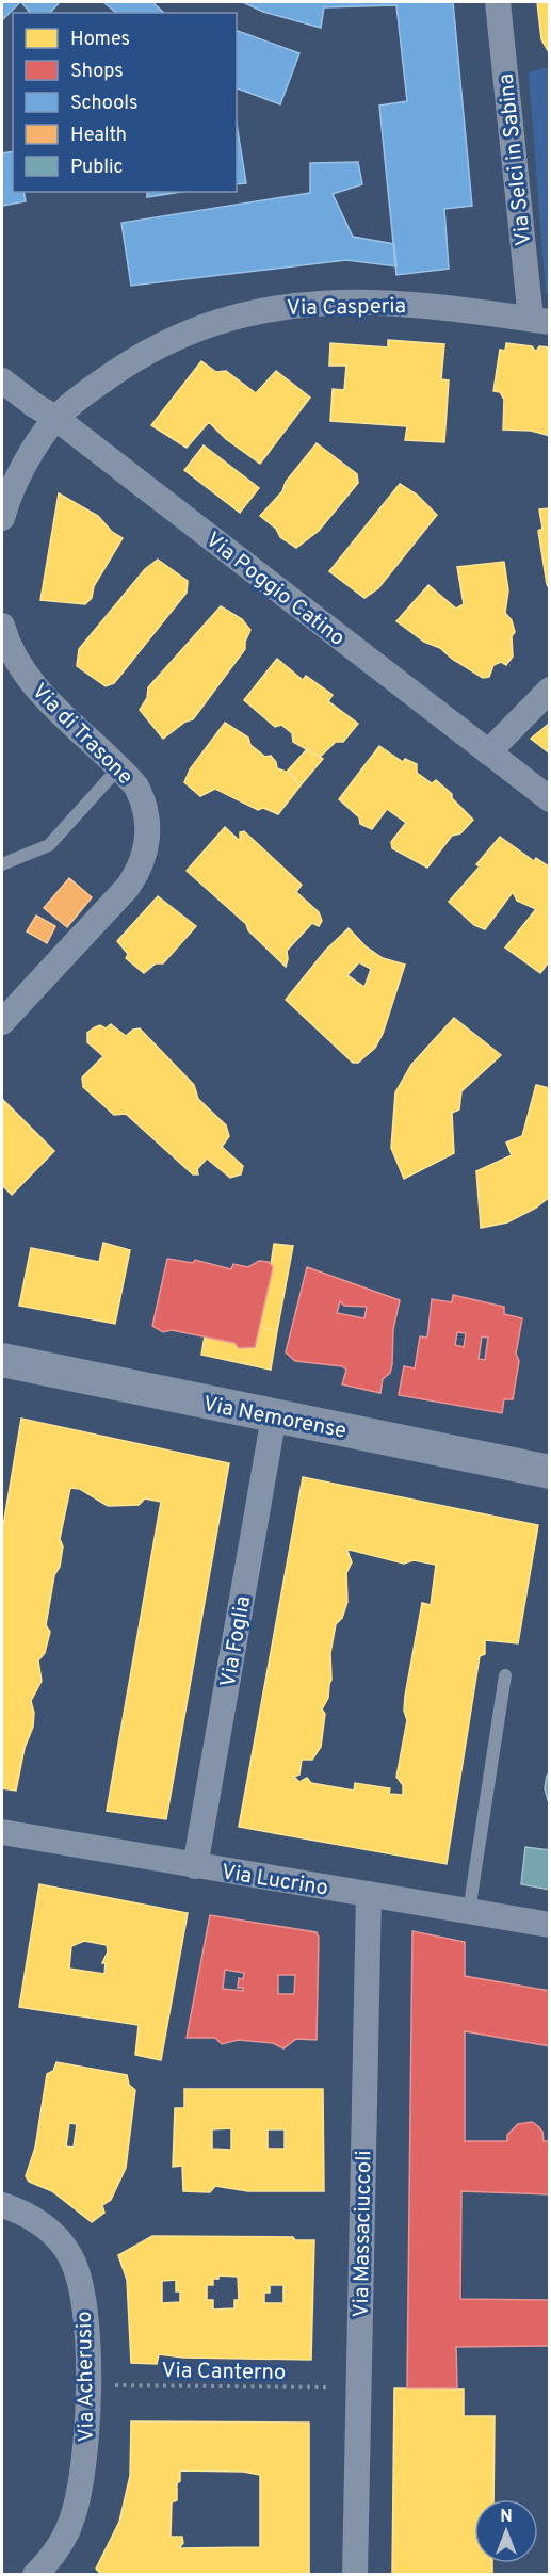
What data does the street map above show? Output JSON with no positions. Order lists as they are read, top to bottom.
{
  "streets": {
    "street": [
      "Via Selci in Sabina",
      "Via Casperia",
      "Via Poggio Catino",
      "Via di Trasone",
      "Via Nemorense",
      "Via Foglia",
      "Via Lucrino",
      "Via Massaciuccoli",
      "Via Acherusio"
    ],
    "path": ["Via Canterno"]
  },
  "crossings": [
    ["Via Selci in Sabina", "Via Casperia"],
    ["Via Casperia", "Via Poggio Catino"],
    ["Via Nemorense", "Via Foglia"],
    ["Via Foglia", "Via Lucrino"],
    ["Via Lucrino", "Via Massaciuccoli"],
    ["Via Massaciuccoli", "Via Canterno"],
    ["Via Canterno", "Via Acherusio"]
  ],
  "legend": [
    "Homes",
    "Shops",
    "Schools",
    "Health",
    "Public"
  ],
  "north": "top"
}
